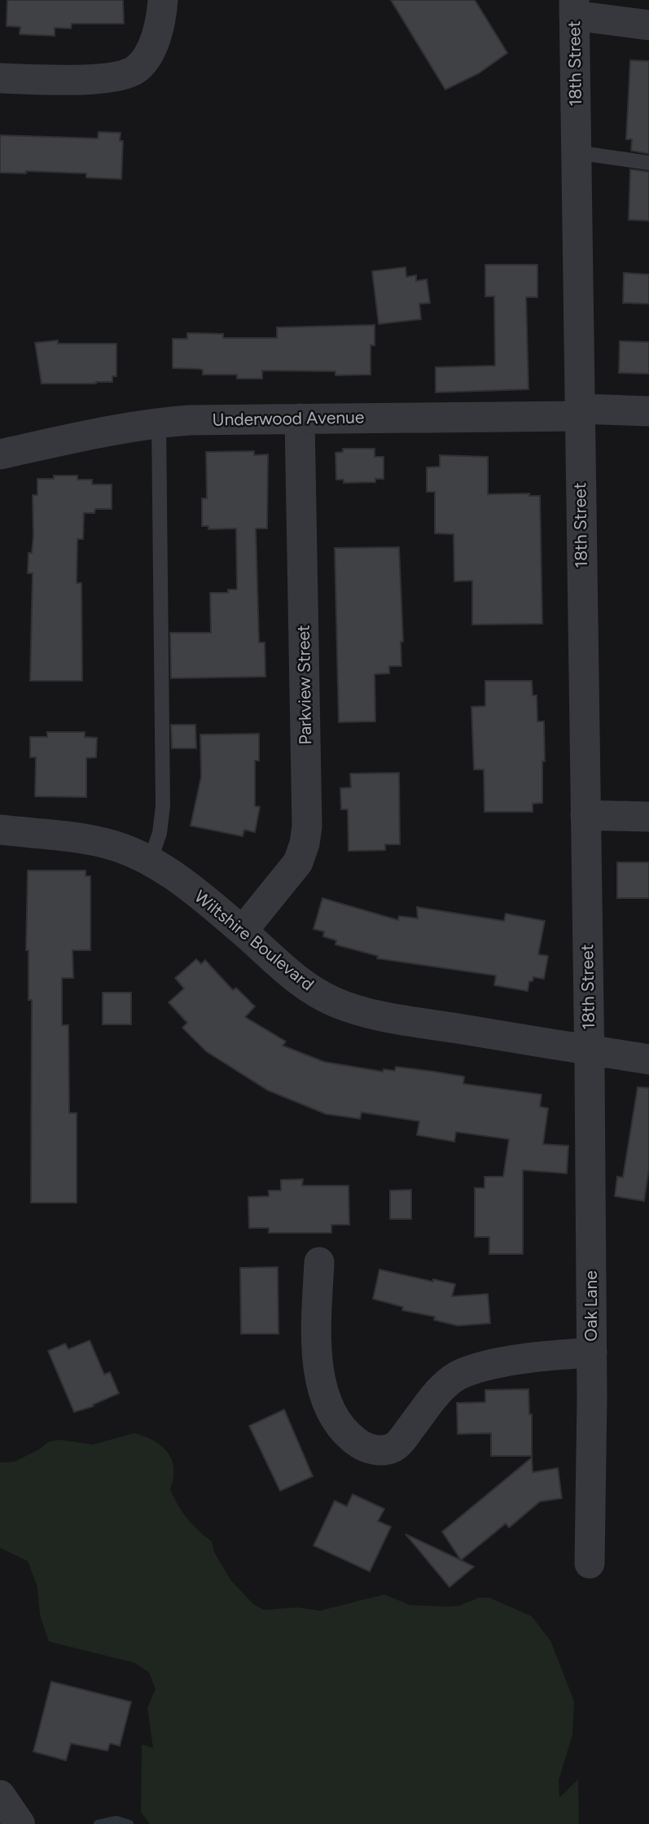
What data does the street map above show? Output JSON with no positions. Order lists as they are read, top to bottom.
{
  "streets": {
    "street": [
      "18th Street",
      "Underwood Avenue",
      "Parkview Street",
      "Wiltshire Boulevard",
      "Oak Lane"
    ]
  },
  "crossings": [
    ["18th Street", "Underwood Avenue"],
    ["18th Street", "Wiltshire Boulevard"],
    ["18th Street", "Oak Lane"],
    ["Underwood Avenue", "Parkview Street"],
    ["Parkview Street", "Wiltshire Boulevard"],
    ["Wiltshire Boulevard", "Oak Lane"]
  ]
}
